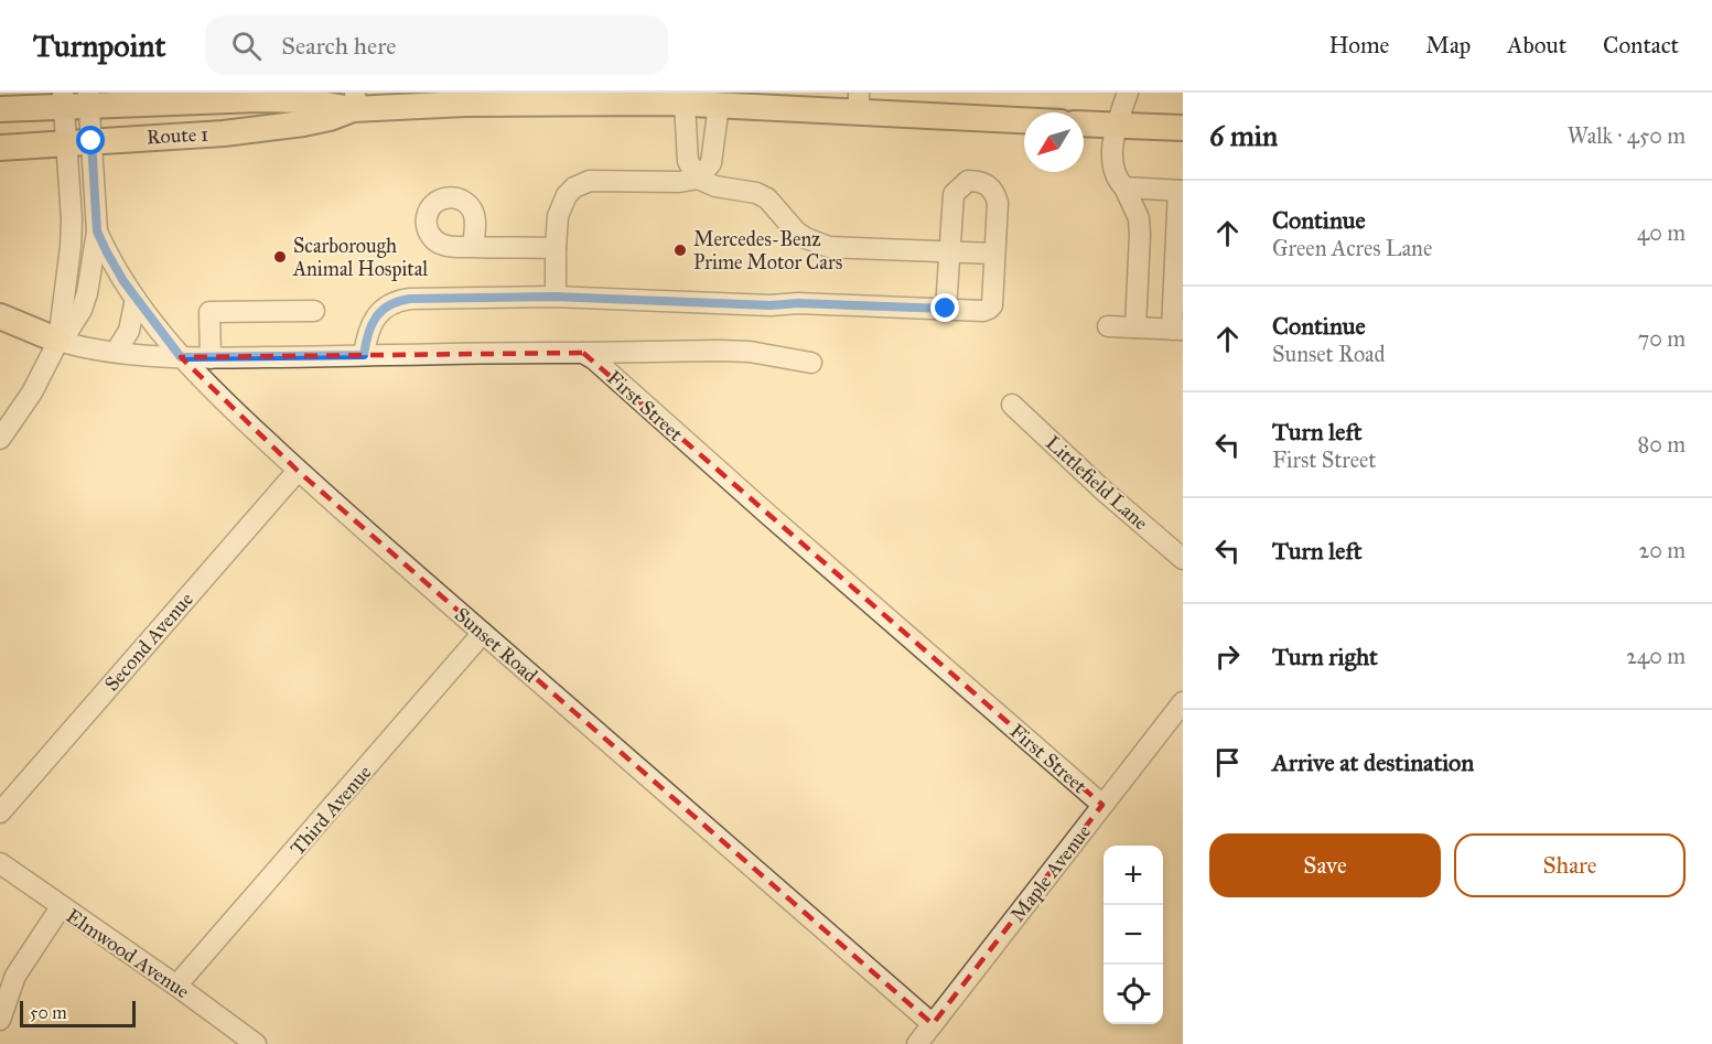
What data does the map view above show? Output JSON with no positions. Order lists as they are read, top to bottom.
{
  "streets": {
    "main road": ["Route 1"],
    "street": [
      "First Street",
      "Littlefield Lane",
      "Second Avenue",
      "Sunset Road",
      "Third Avenue",
      "Maple Avenue",
      "Elmwood Avenue"
    ]
  },
  "crossings": [
    ["First Street", "Maple Avenue"],
    ["Second Avenue", "Sunset Road"],
    ["Sunset Road", "Third Avenue"],
    ["Sunset Road", "Maple Avenue"],
    ["Third Avenue", "Elmwood Avenue"]
  ],
  "places": ["Mercedes-Benz Prime Motor Cars", "Scarborough Animal Hospital"],
  "scale_bar": "50 m",
  "north": "bottom left",
  "page": {
    "header": "Turnpoint",
    "search": "Search here",
    "nav": [
      "Home",
      "Map",
      "About",
      "Contact"
    ],
    "heading": ["6 min", "Walk · 450 m"],
    "list": [
      ["Continue", "Green Acres Lane", "40 m"],
      ["Continue", "Sunset Road", "70 m"],
      ["Turn left", "First Street", "80 m"],
      ["Turn left", "20 m"],
      ["Turn right", "240 m"],
      "Arrive at destination"
    ],
    "buttons": ["Save", "Share"],
    "map_buttons": ["+", "−"],
    "scale": "50 m"
  }
}
